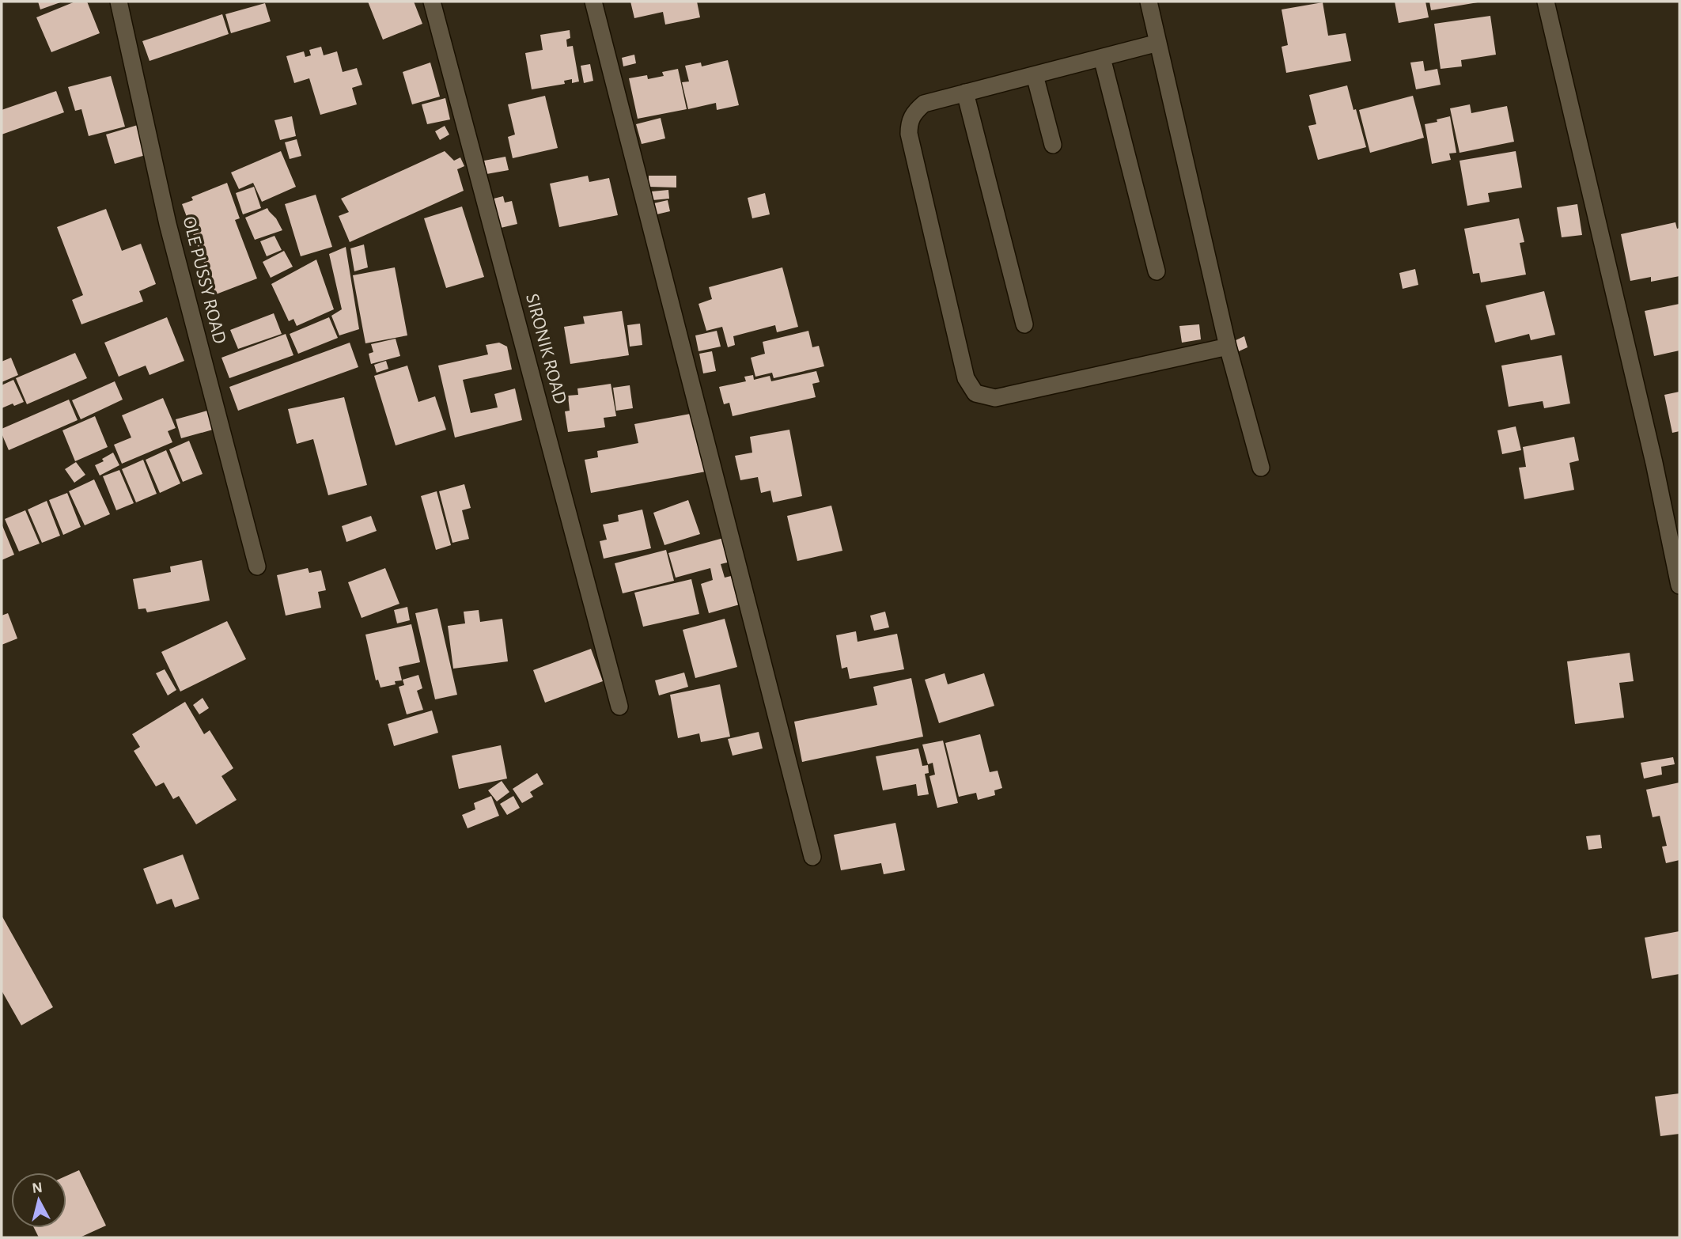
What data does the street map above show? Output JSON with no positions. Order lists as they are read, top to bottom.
{
  "streets": {
    "street": ["OLE PUSSY ROAD", "SIRONIK ROAD"]
  },
  "north": "top"
}
